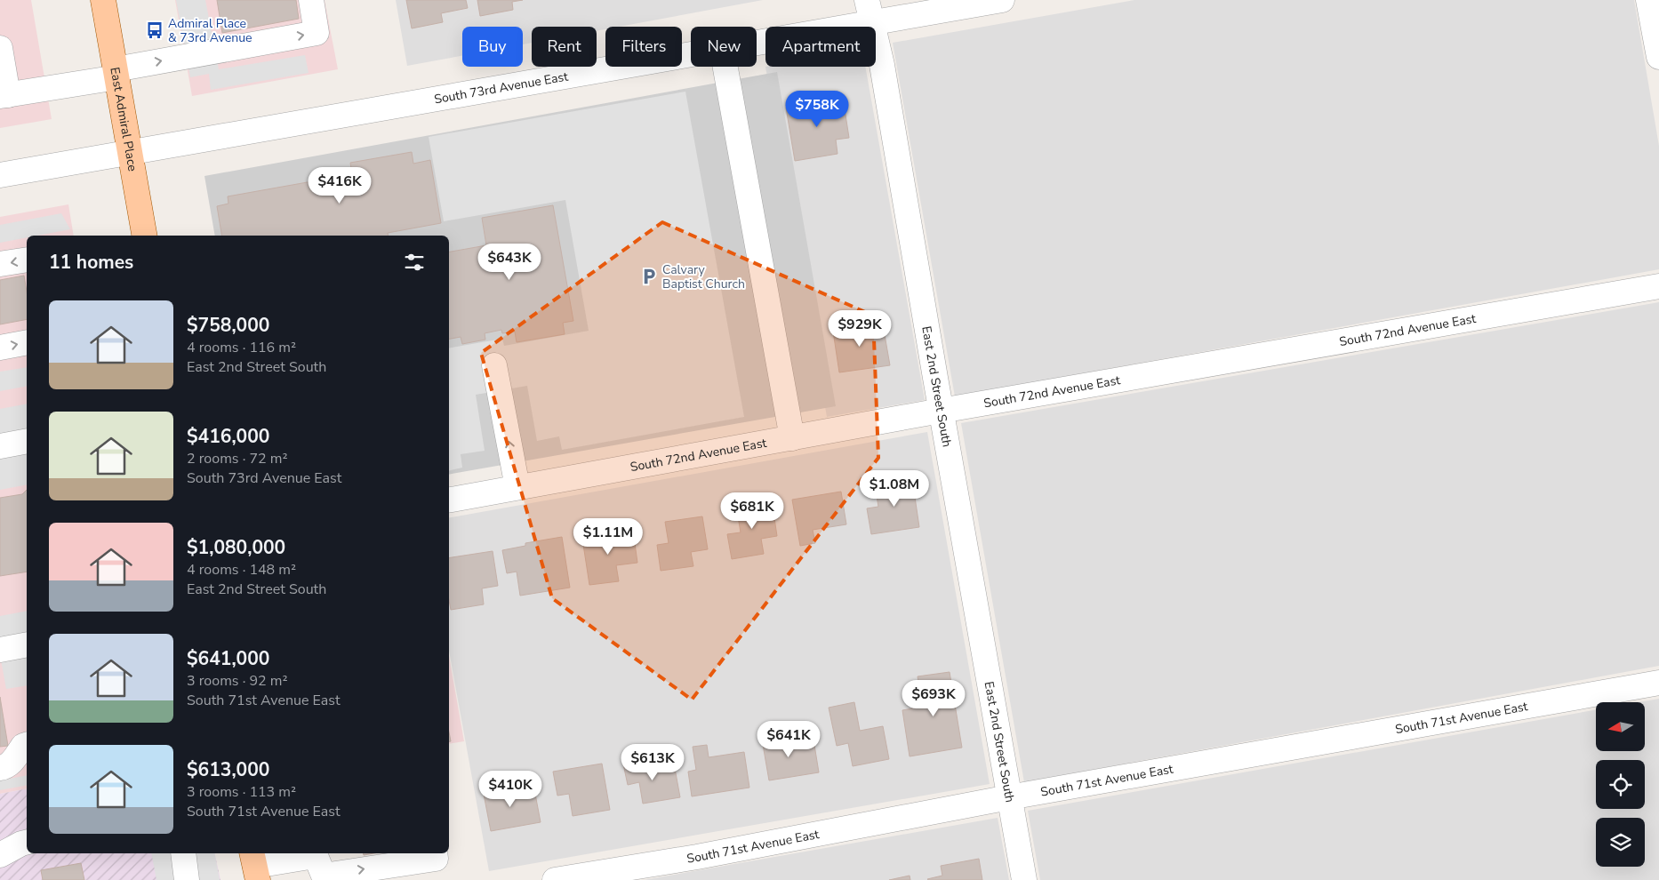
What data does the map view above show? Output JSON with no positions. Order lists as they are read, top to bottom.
{
  "streets": {
    "main road": ["East Admiral Place"],
    "street": [
      "South 73rd Avenue East",
      "South 72nd Avenue East",
      "East 2nd Street South",
      "South 71st Avenue East"
    ]
  },
  "crossings": [
    ["South 73rd Avenue East", "East Admiral Place"],
    ["South 73rd Avenue East", "East 2nd Street South"],
    ["South 72nd Avenue East", "East 2nd Street South"],
    ["East 2nd Street South", "South 71st Avenue East"]
  ],
  "places": {
    "bus stop": ["Admiral Place & 73rd Avenue"],
    "parking": ["Calvary Baptist Church"]
  },
  "north": "left",
  "page": {
    "chip": [
      "Buy",
      "Rent",
      "Filters",
      "New",
      "Apartment"
    ],
    "price": [
      "$758K",
      "$416K",
      "$643K",
      "$929K",
      "$1.08M",
      "$681K",
      "$1.11M",
      "$693K",
      "$641K",
      "$613K",
      "$410K"
    ],
    "heading": "11 homes",
    "list": [
      {
        "name": "$758,000",
        "note": "4 rooms · 116 m² · East 2nd Street South"
      },
      {
        "name": "$416,000",
        "note": "2 rooms · 72 m² · South 73rd Avenue East"
      },
      {
        "name": "$1,080,000",
        "note": "4 rooms · 148 m² · East 2nd Street South"
      },
      {
        "name": "$641,000",
        "note": "3 rooms · 92 m² · South 71st Avenue East"
      },
      {
        "name": "$613,000",
        "note": "3 rooms · 113 m² · South 71st Avenue East"
      }
    ]
  }
}
